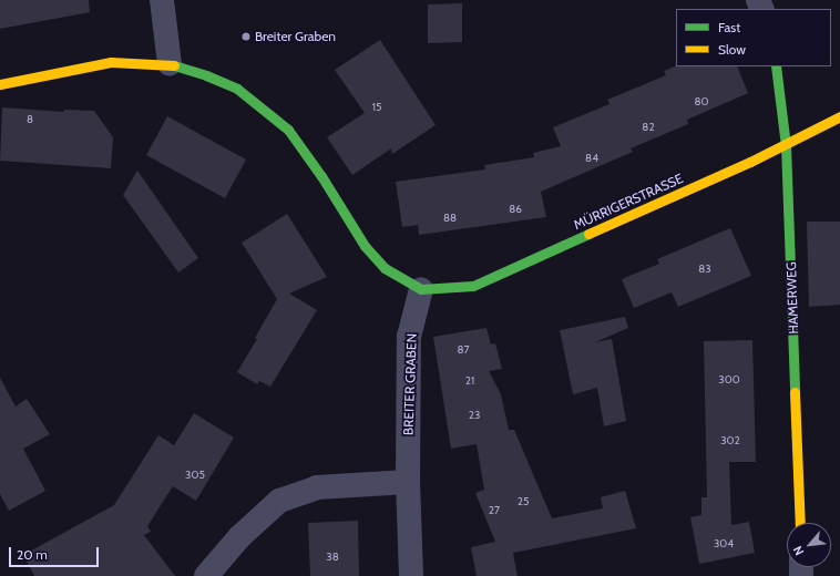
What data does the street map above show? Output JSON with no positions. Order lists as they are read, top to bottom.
{
  "streets": {
    "street": ["MÜRRIGERSTRASSE", "HAMERWEG", "BREITER GRABEN"]
  },
  "crossings": [
    ["MÜRRIGERSTRASSE", "HAMERWEG"],
    ["MÜRRIGERSTRASSE", "BREITER GRABEN"]
  ],
  "places": ["Breiter Graben"],
  "house_numbers": [
    "80",
    "15",
    "8",
    "82",
    "84",
    "86",
    "88",
    "83",
    "87",
    "300",
    "21",
    "23",
    "302",
    "305",
    "25",
    "27",
    "304",
    "38"
  ],
  "legend": ["Fast", "Slow"],
  "scale_bar": "20 m",
  "north": "bottom left"
}
